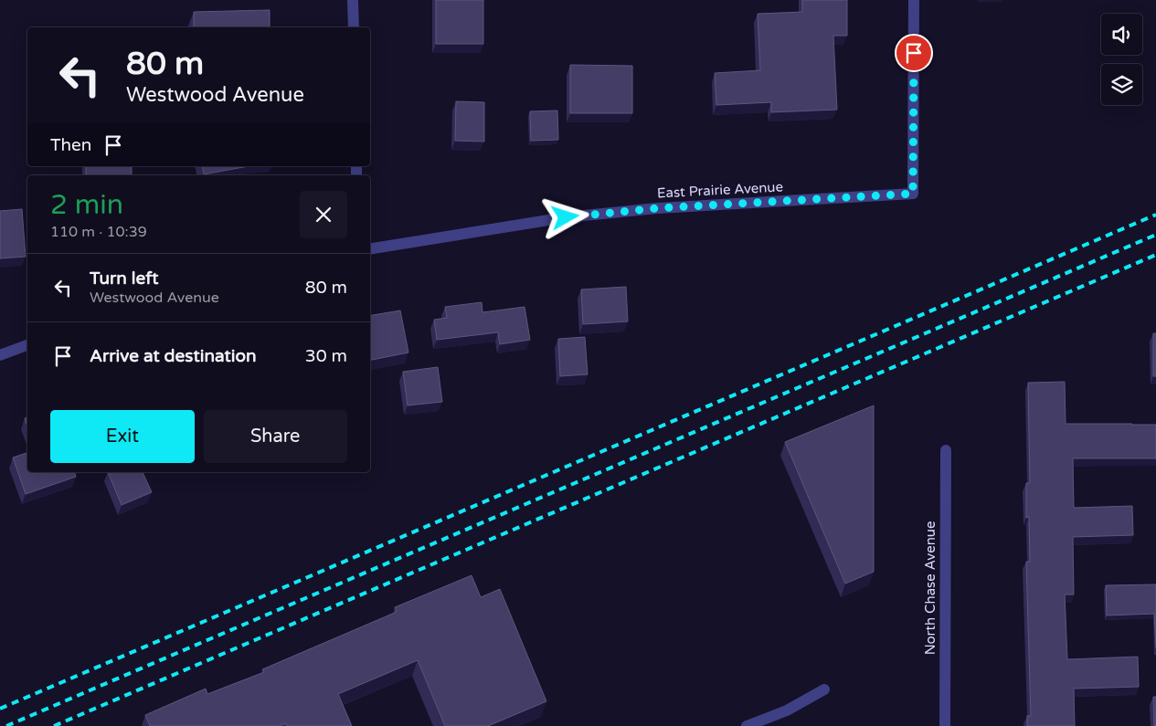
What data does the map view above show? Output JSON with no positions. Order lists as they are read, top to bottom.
{
  "streets": {
    "street": ["East Prairie Avenue", "North Chase Avenue"]
  },
  "page": {
    "turn": ["80 m", "Westwood Avenue"],
    "then": "Then",
    "heading": ["2 min", "110 m · 10:39"],
    "list": [
      {
        "name": "Turn left",
        "note": "Westwood Avenue",
        "value": "80 m"
      },
      {
        "name": "Arrive at destination",
        "value": "30 m"
      }
    ],
    "buttons": ["Exit", "Share"]
  }
}
